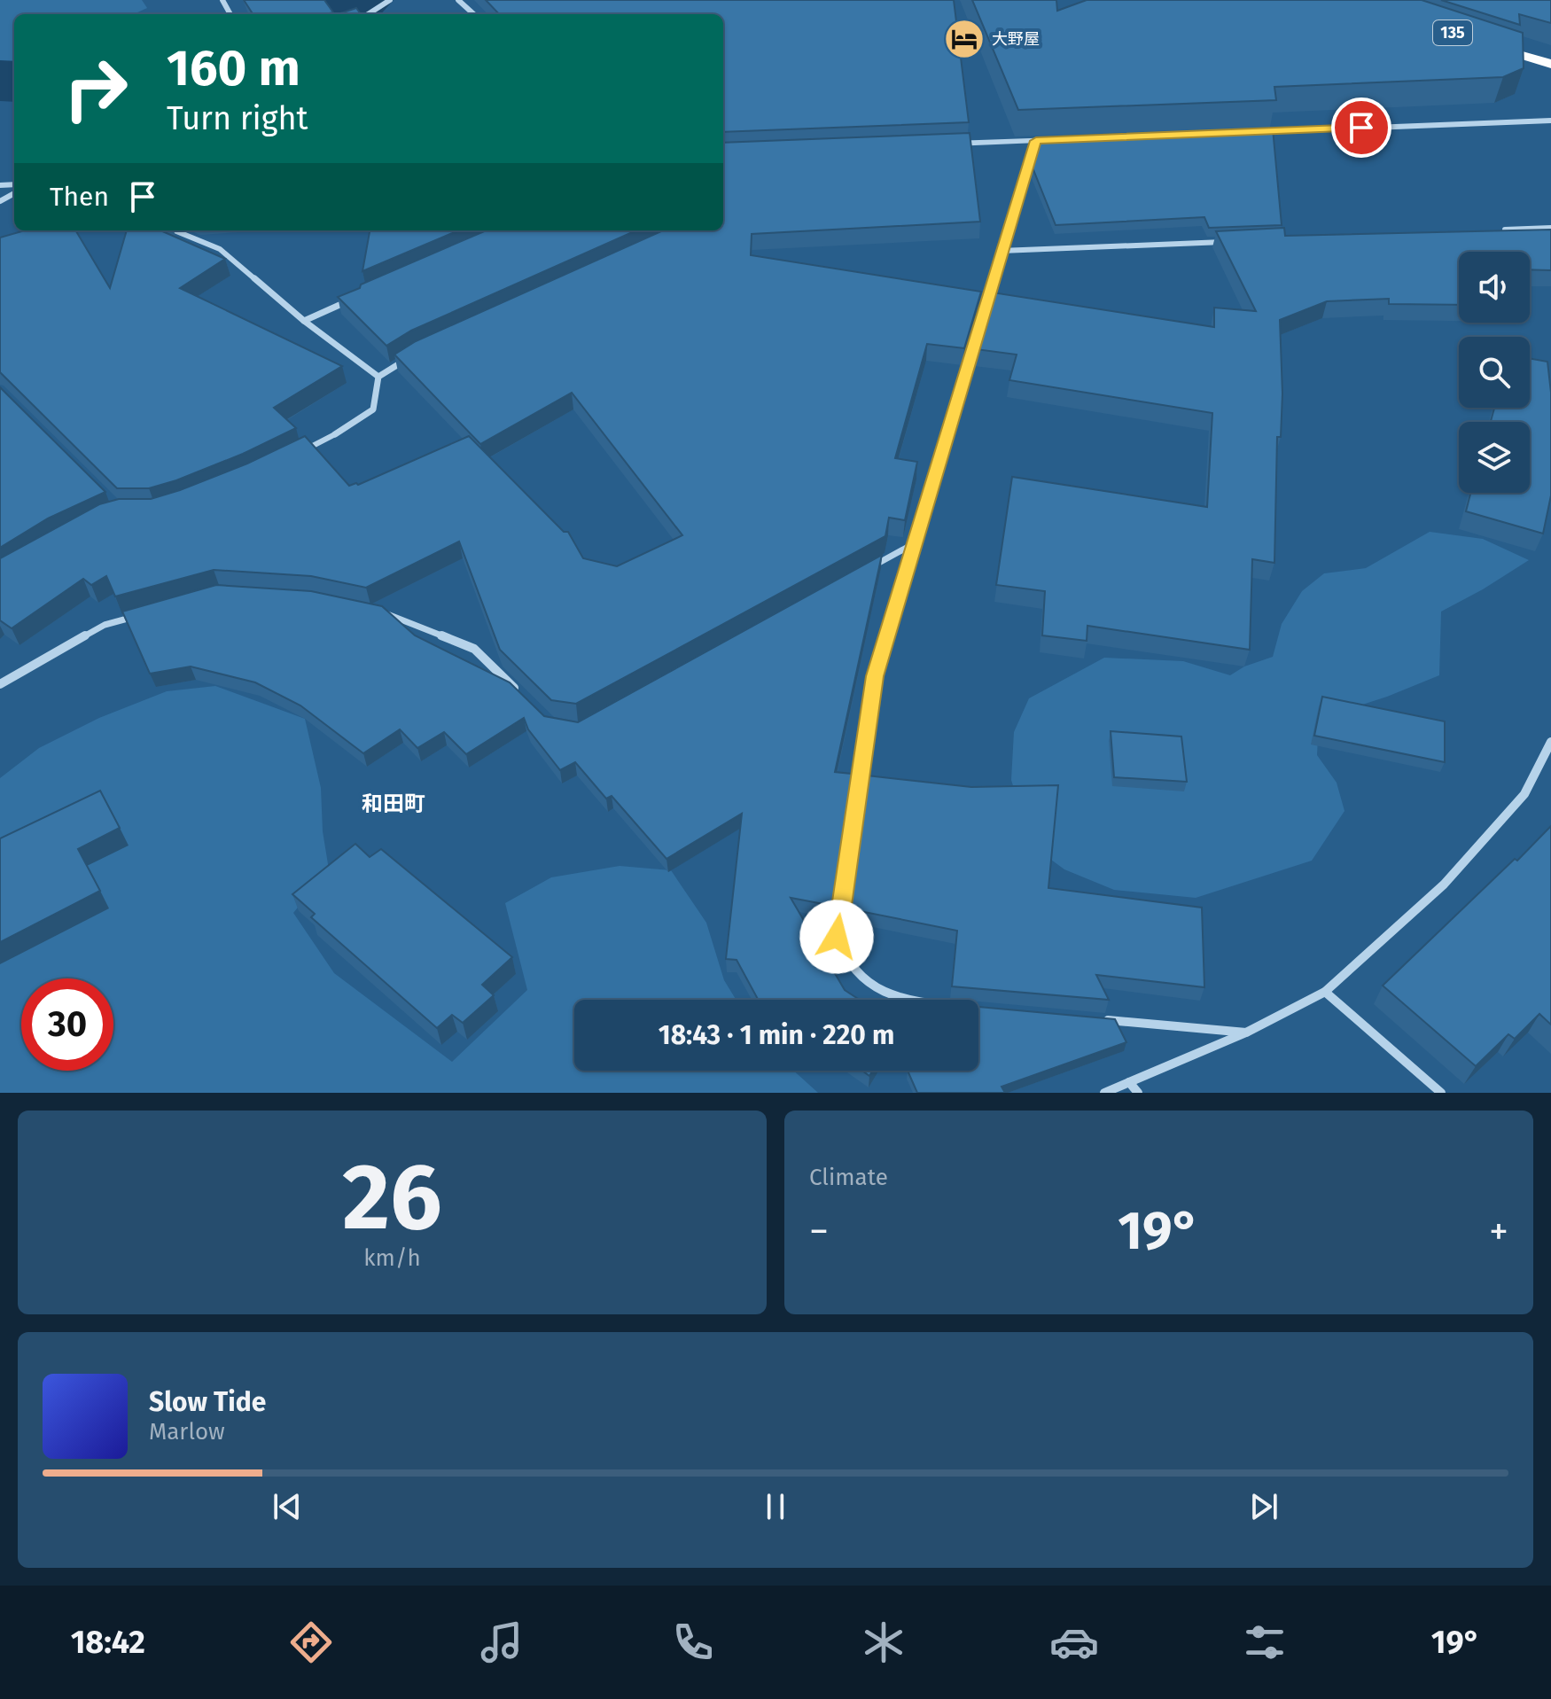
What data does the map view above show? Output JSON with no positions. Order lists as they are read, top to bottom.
{
  "streets": {
    "highway": ["135"]
  },
  "districts": ["和田町"],
  "places": {
    "hotel": ["大野屋"]
  },
  "page": {
    "turn": ["160 m", "Turn right"],
    "then": "Then",
    "limit": "30",
    "trip": "18:43 · 1 min · 220 m",
    "tile": [
      ["26", "km/h"],
      "Climate"
    ],
    "heat": ["−", "19°", "+"],
    "song": ["Slow Tide", "Marlow"],
    "tabs": ["18:42", "19°"]
  }
}
